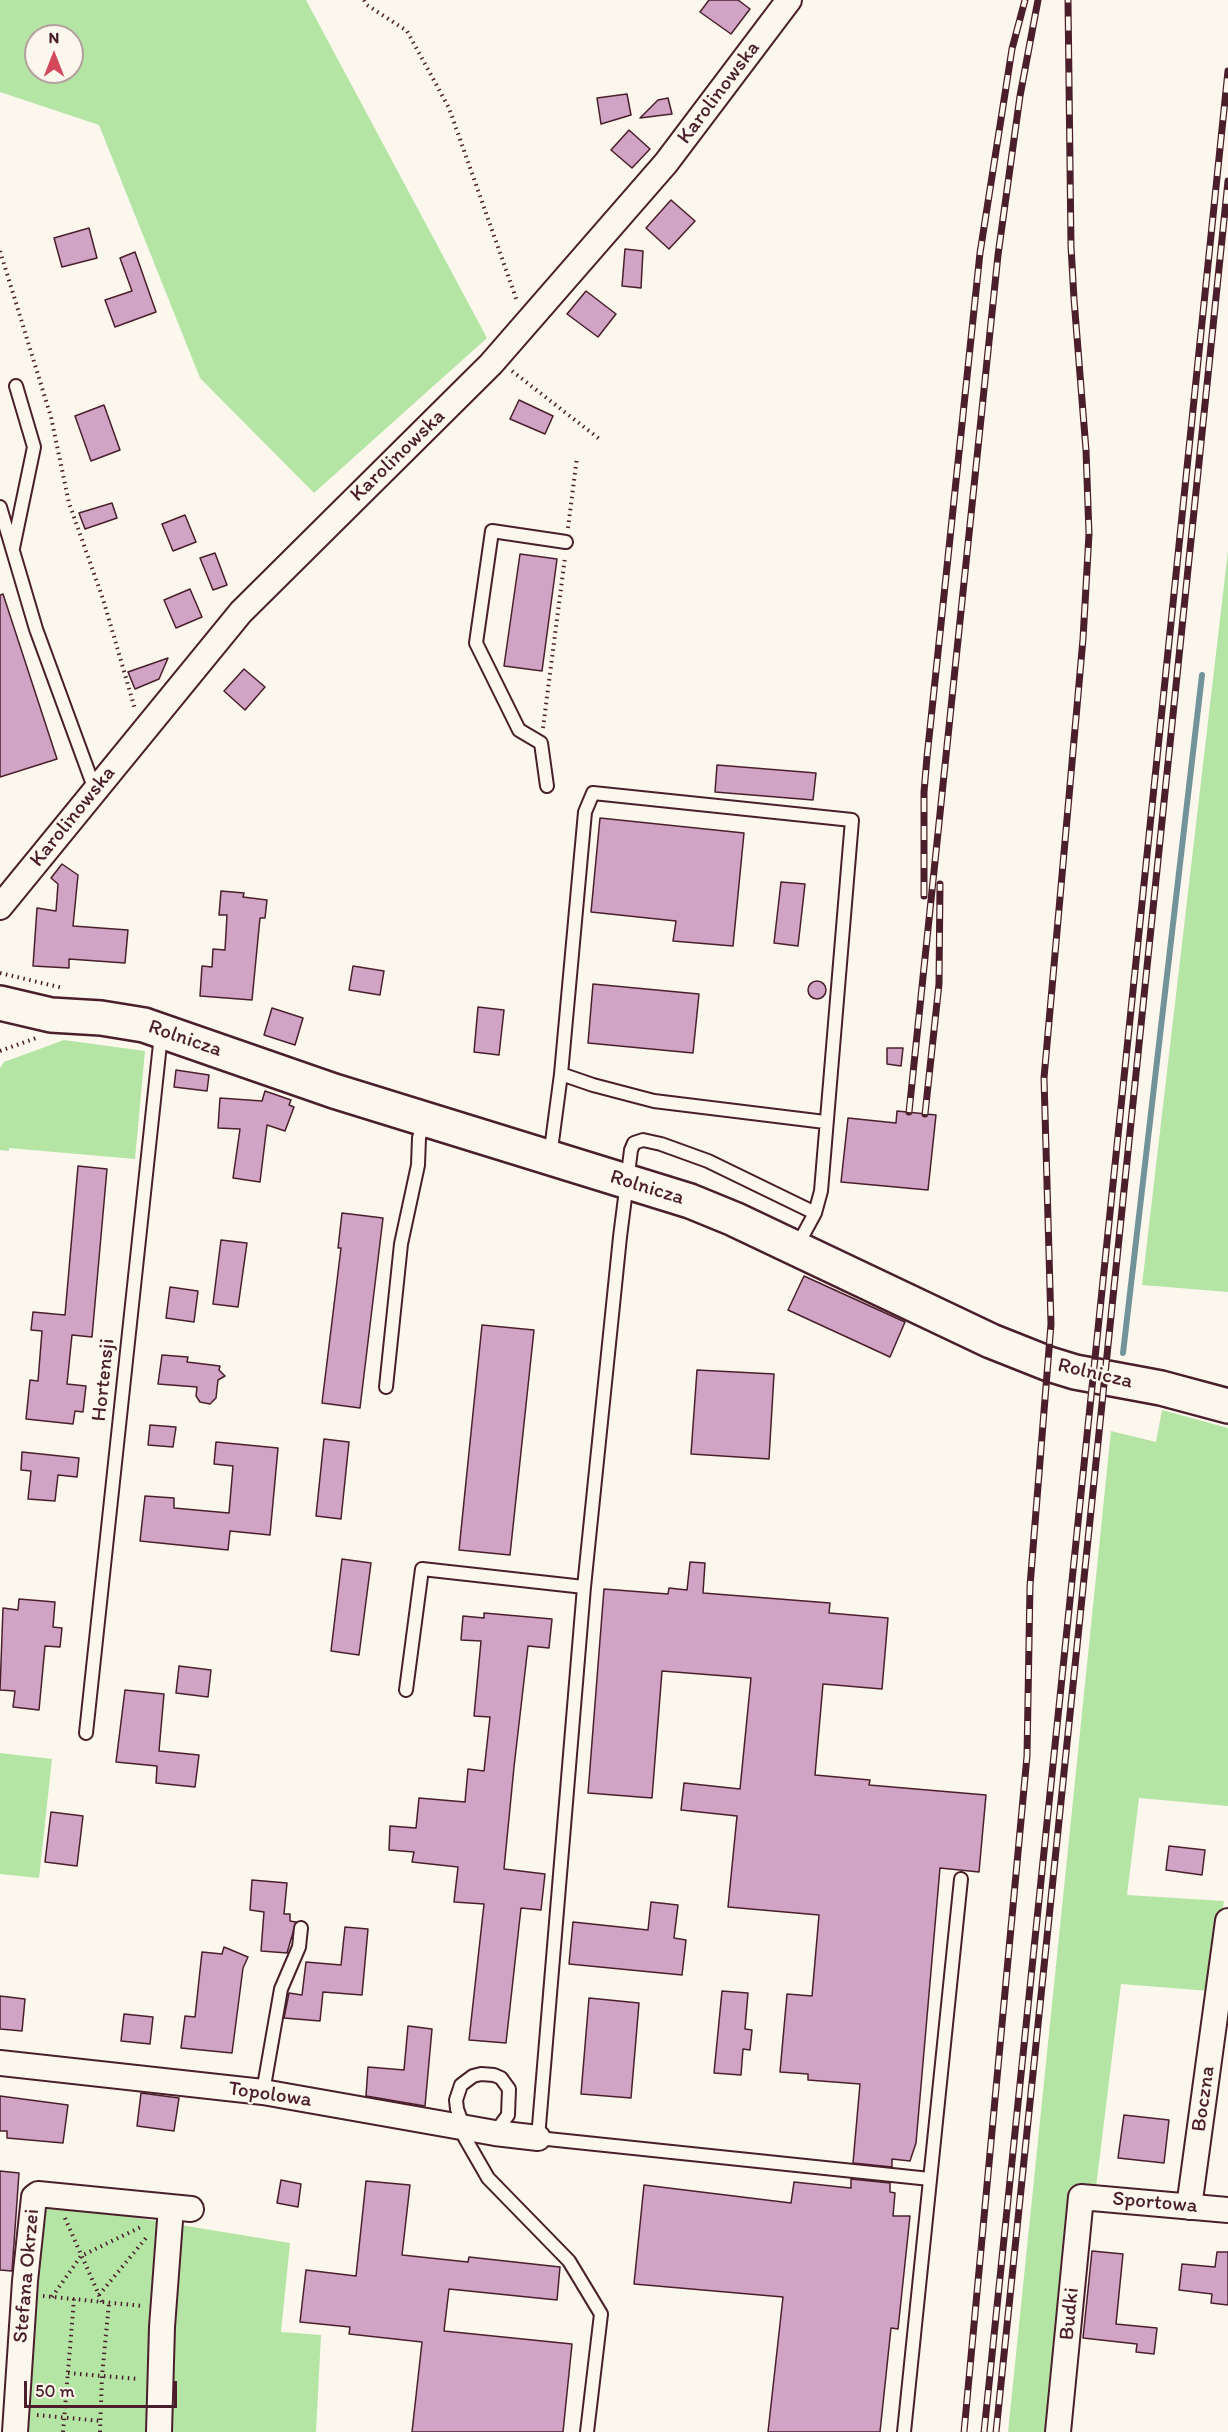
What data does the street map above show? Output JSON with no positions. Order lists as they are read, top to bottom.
{
  "streets": {
    "street": [
      "Karolinowska",
      "Rolnicza",
      "Topolowa",
      "Boczna",
      "Sportowa",
      "Stefana Okrzei",
      "Budki"
    ],
    "lane": ["Hortensji"]
  },
  "crossings": [
    ["Rolnicza", "Hortensji"],
    ["Boczna", "Sportowa"],
    ["Sportowa", "Budki"]
  ],
  "scale_bar": "50 m",
  "north": "top"
}
